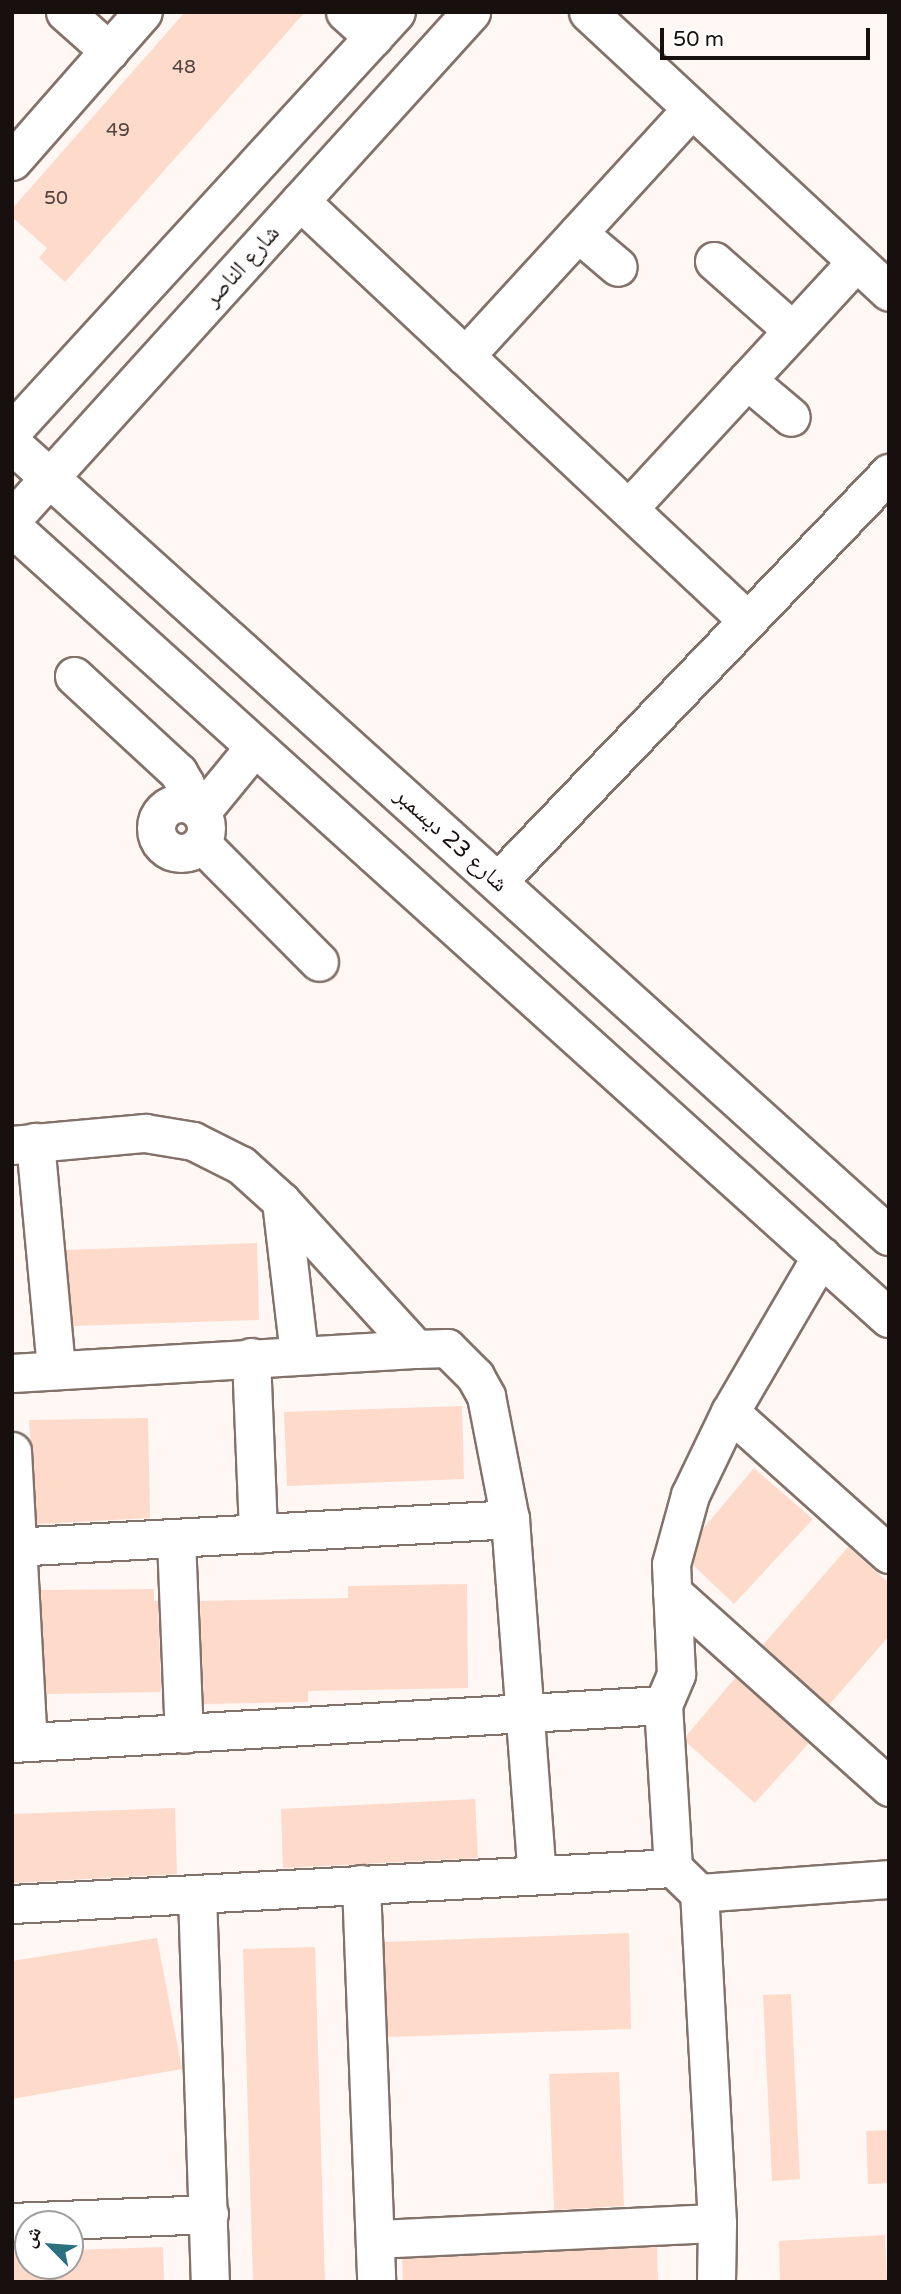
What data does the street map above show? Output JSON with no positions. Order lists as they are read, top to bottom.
{
  "streets": {
    "main road": ["شارع 23 ديسمبر"],
    "street": ["شارع الناصر"]
  },
  "crossings": [
    ["شارع الناصر", "شارع 23 ديسمبر"]
  ],
  "house_numbers": ["48", "49", "50"],
  "scale_bar": "50 m",
  "north": "top left"
}
